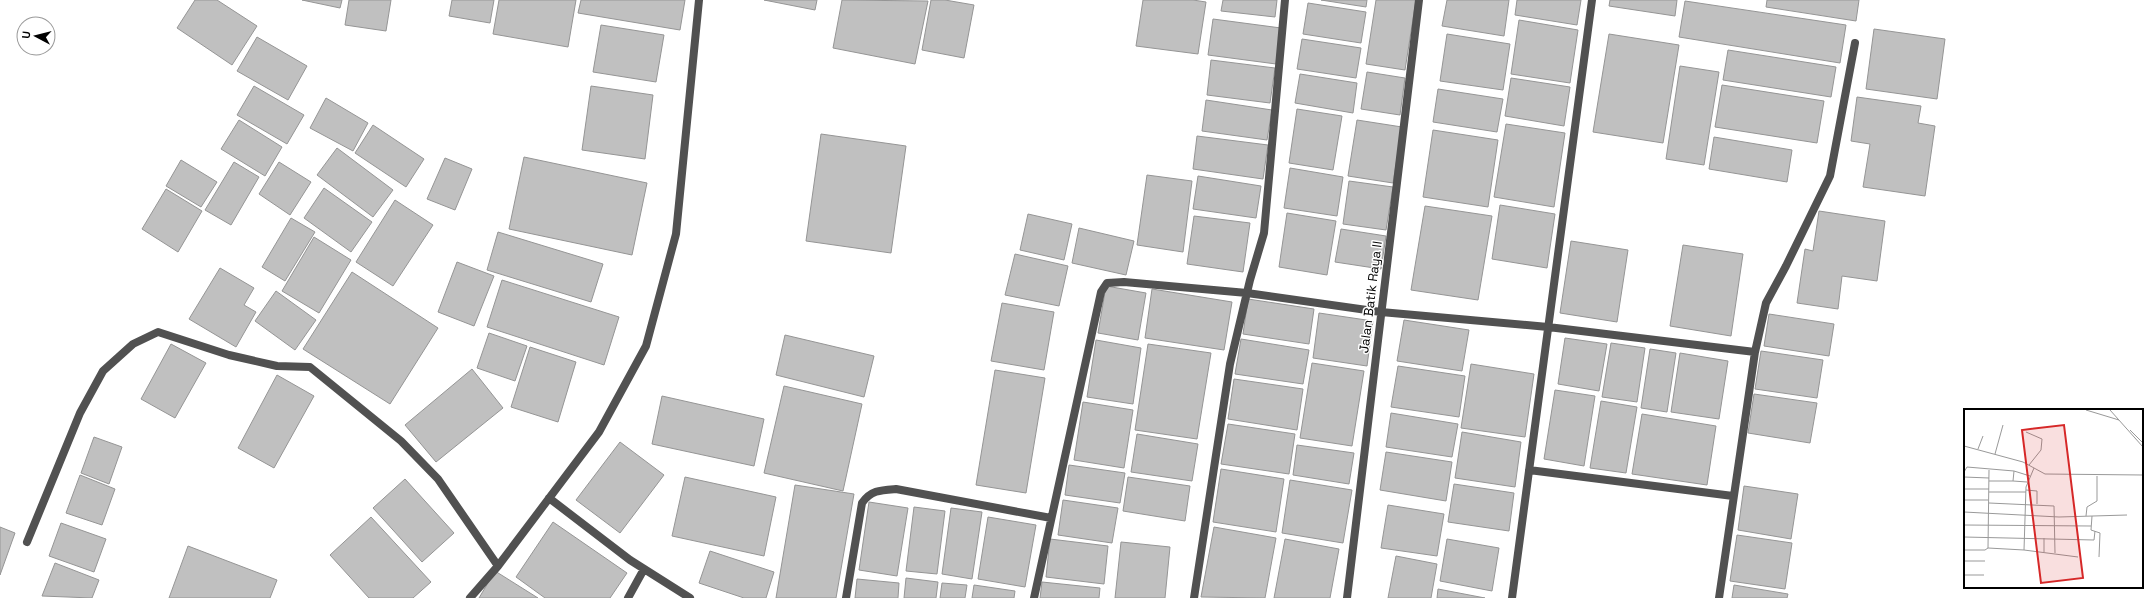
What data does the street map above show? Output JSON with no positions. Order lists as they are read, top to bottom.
{
  "streets": {
    "street": ["Jalan Batik Raya II"]
  },
  "north": "left"
}
